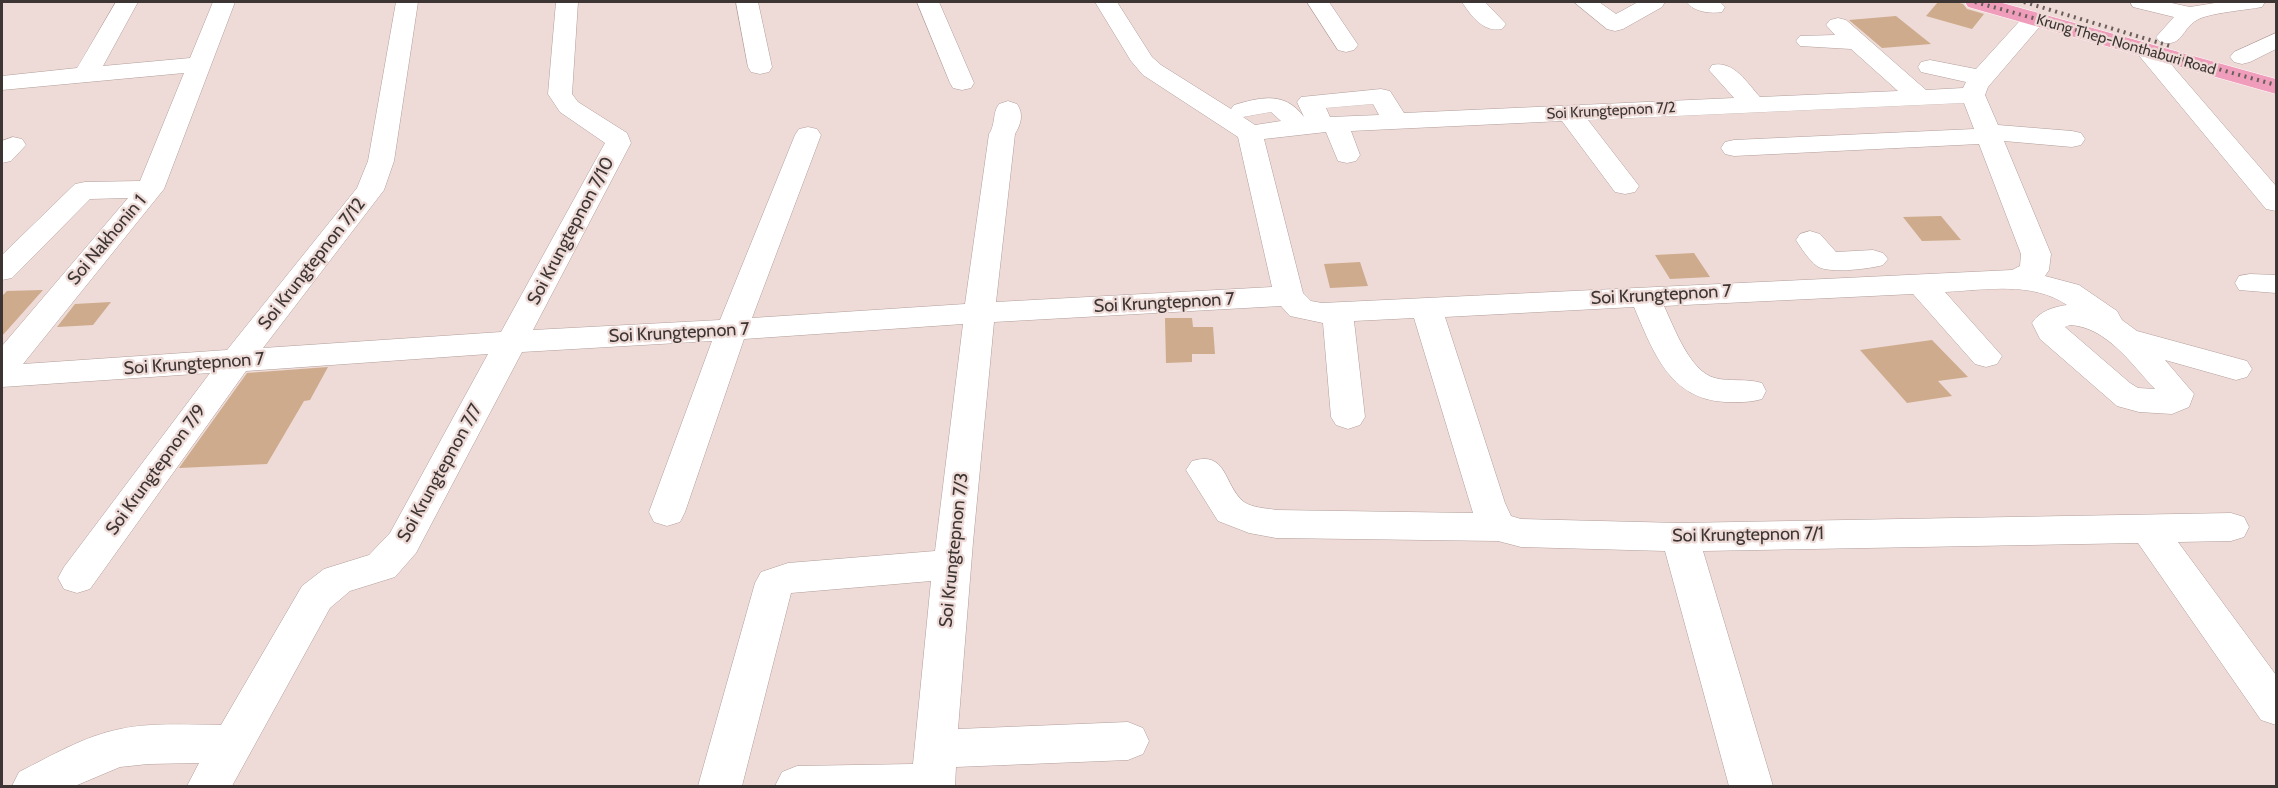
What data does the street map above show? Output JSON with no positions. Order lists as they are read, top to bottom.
{
  "streets": {
    "main road": ["Krung Thep-Nonthaburi Road"],
    "street": [
      "Soi Krungtepnon 7/2",
      "Soi Krungtepnon 7/10",
      "Soi Nakhonin 1",
      "Soi Krungtepnon 7/12",
      "Soi Krungtepnon 7",
      "Soi Krungtepnon 7/9",
      "Soi Krungtepnon 7/7",
      "Soi Krungtepnon 7/1",
      "Soi Krungtepnon 7/3"
    ]
  },
  "crossings": [
    ["Soi Krungtepnon 7/10", "Soi Krungtepnon 7"],
    ["Soi Krungtepnon 7/10", "Soi Krungtepnon 7/7"],
    ["Soi Krungtepnon 7/12", "Soi Krungtepnon 7"],
    ["Soi Krungtepnon 7/12", "Soi Krungtepnon 7/9"],
    ["Soi Krungtepnon 7", "Soi Krungtepnon 7/9"],
    ["Soi Krungtepnon 7", "Soi Krungtepnon 7/7"],
    ["Soi Krungtepnon 7", "Soi Krungtepnon 7/3"]
  ]
}
